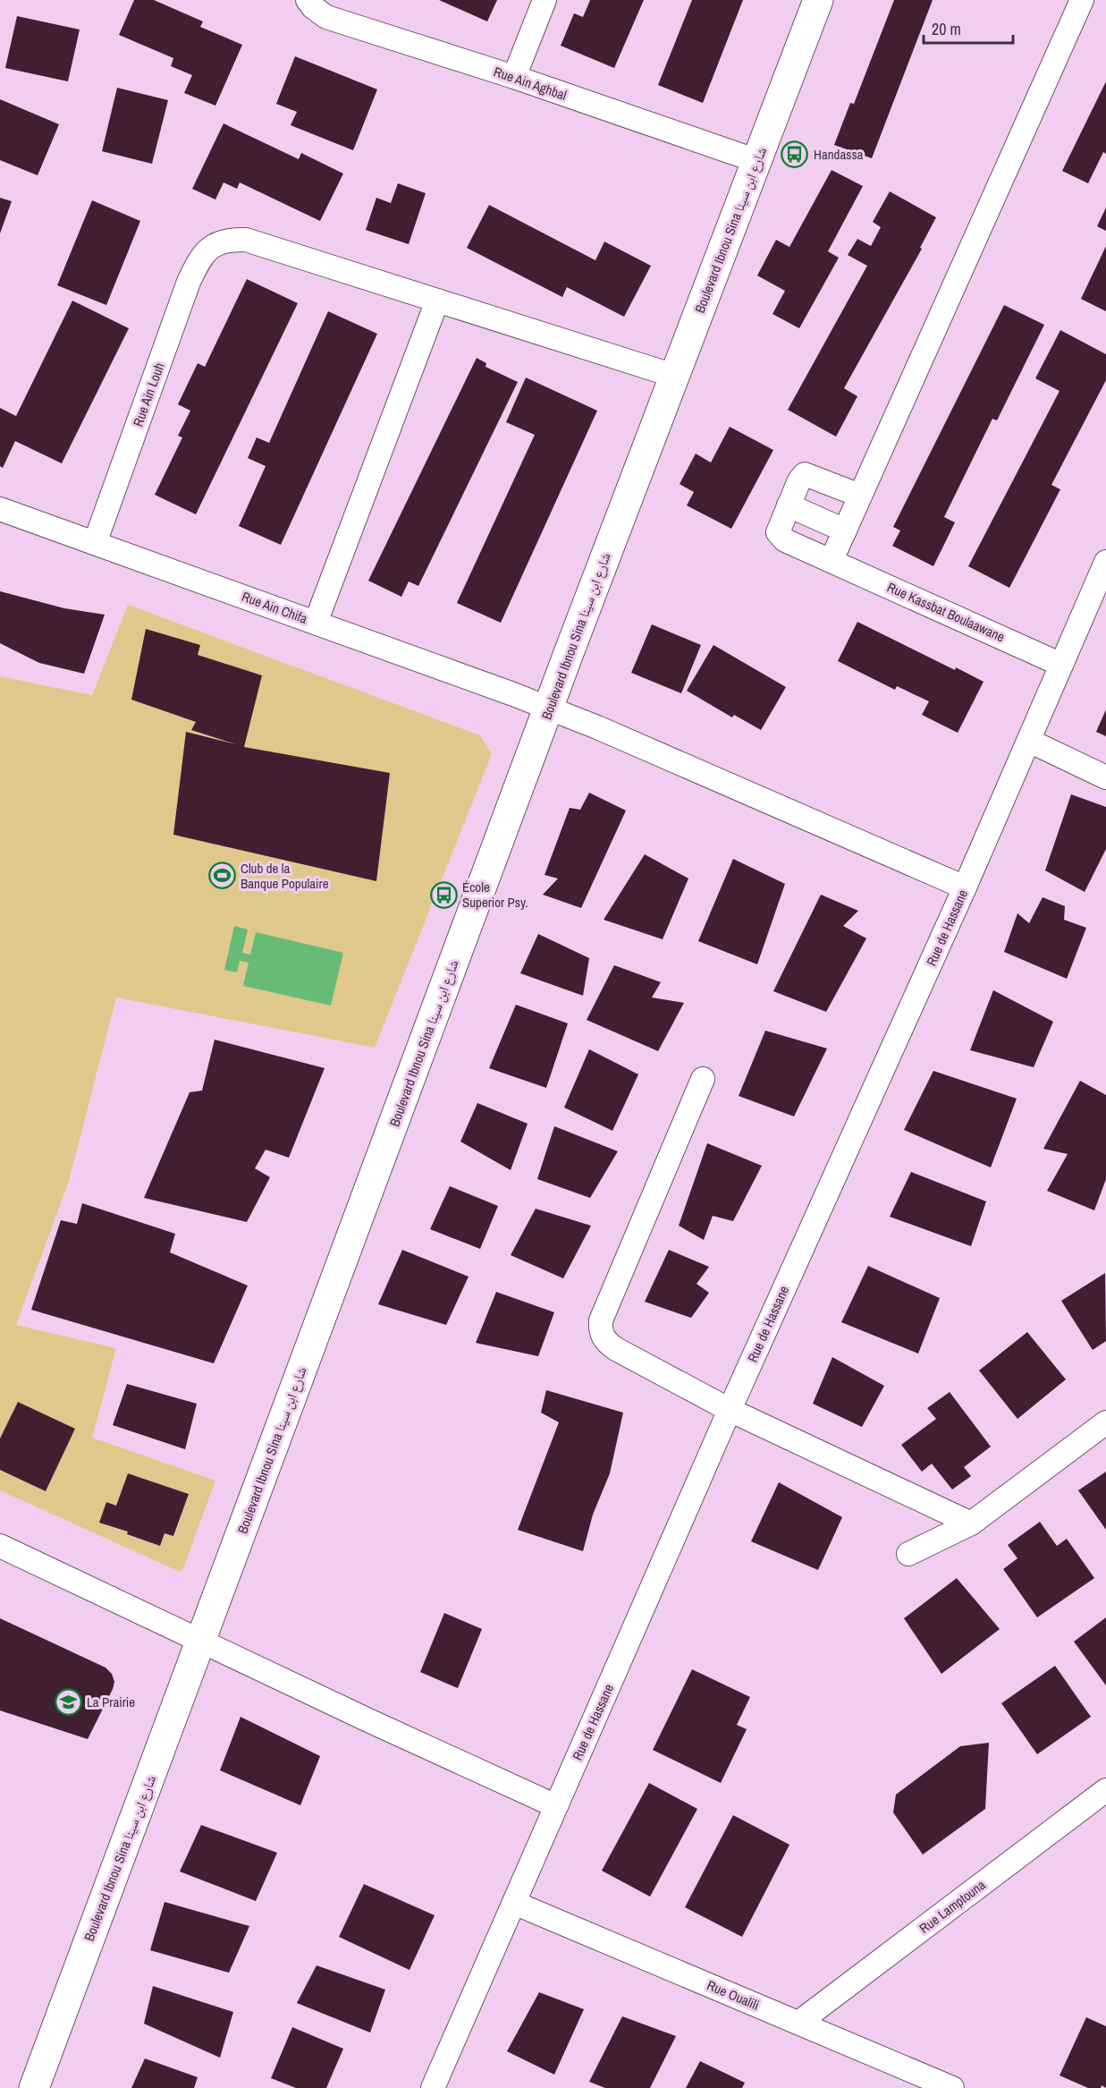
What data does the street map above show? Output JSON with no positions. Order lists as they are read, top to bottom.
{
  "streets": {
    "main road": ["Boulevard Ibnou Sina شارع ابن سينا"],
    "street": [
      "Rue Ain Aghbal",
      "Rue Ain Louh",
      "Rue Ain Chifa",
      "Rue Kassbat Boulaawane",
      "Rue de Hassane",
      "Rue Lamptouna",
      "Rue Oualili"
    ]
  },
  "crossings": [
    ["Rue Ain Aghbal", "Boulevard Ibnou Sina شارع ابن سينا"],
    ["Boulevard Ibnou Sina شارع ابن سينا", "Rue Ain Chifa"],
    ["Rue Ain Louh", "Rue Ain Chifa"],
    ["Rue Ain Chifa", "Rue de Hassane"],
    ["Rue Kassbat Boulaawane", "Rue de Hassane"],
    ["Rue de Hassane", "Rue Oualili"],
    ["Rue Lamptouna", "Rue Oualili"]
  ],
  "places": {
    "bus stop": ["Handassa", "École Superior Psy."],
    "sports": ["Club de la Banque Populaire"],
    "school or university": ["La Prairie"]
  },
  "scale_bar": "20 m"
}
